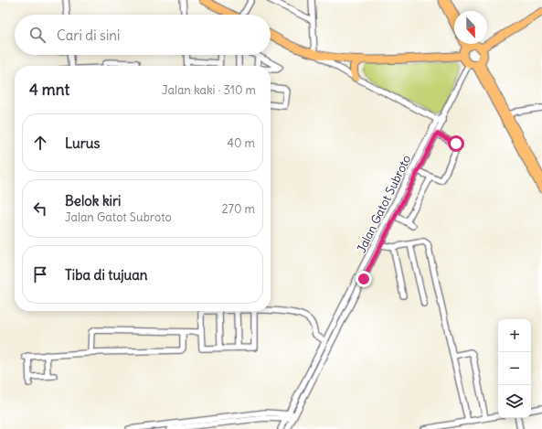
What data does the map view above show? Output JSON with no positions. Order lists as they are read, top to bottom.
{
  "streets": {
    "street": ["Jalan Gatot Subroto"]
  },
  "north": "bottom",
  "page": {
    "search": "Cari di sini",
    "heading": ["4 mnt", "Jalan kaki · 310 m"],
    "list": [
      ["Lurus", "40 m"],
      ["Belok kiri", "Jalan Gatot Subroto", "270 m"],
      "Tiba di tujuan"
    ],
    "map_buttons": ["+", "−"]
  }
}
